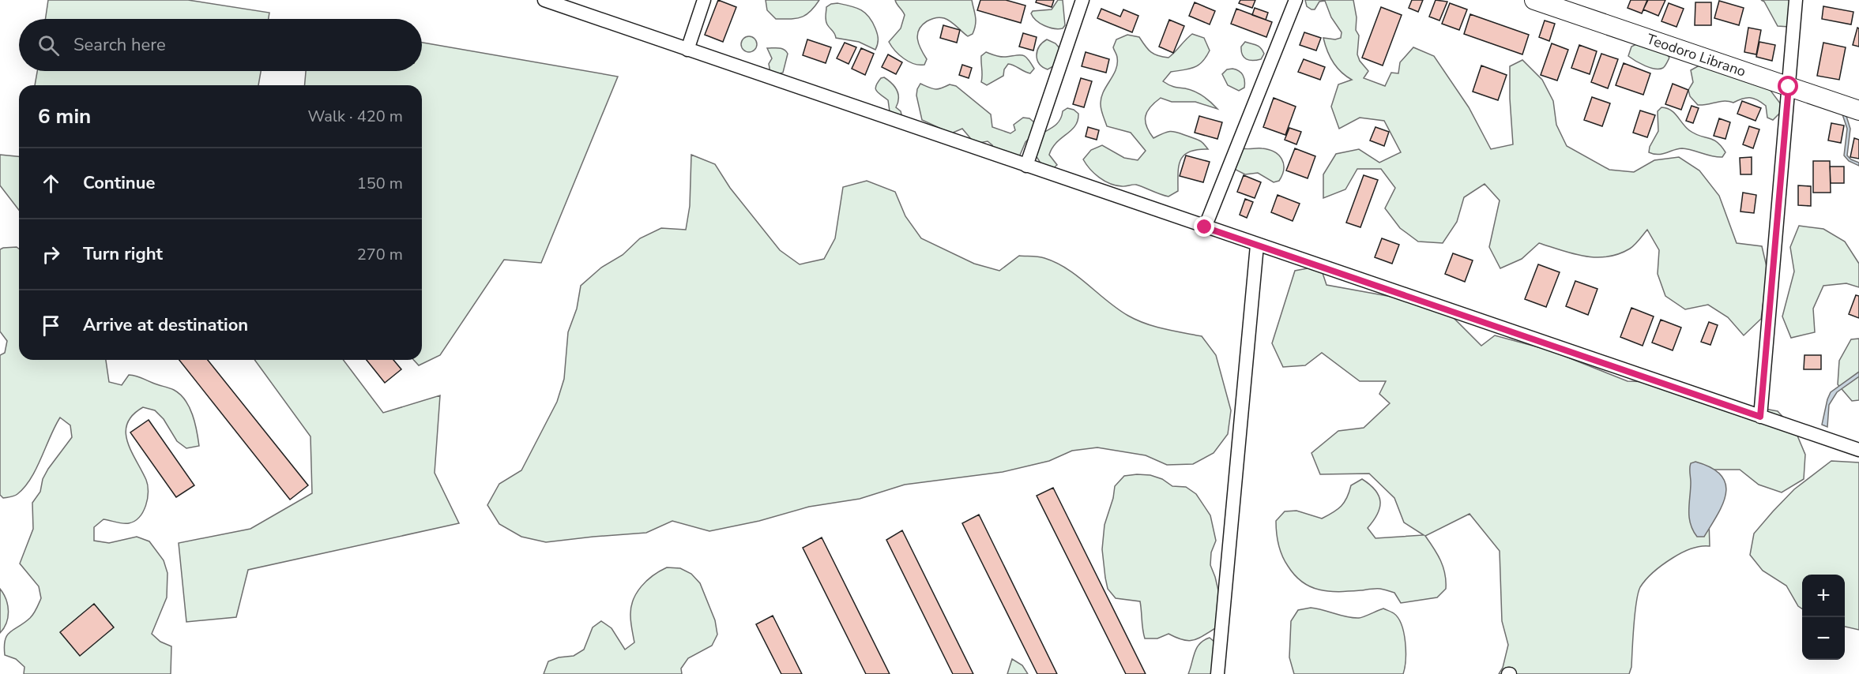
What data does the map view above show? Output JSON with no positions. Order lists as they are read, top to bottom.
{
  "streets": {
    "main road": ["Teodoro Librano"]
  },
  "page": {
    "search": "Search here",
    "heading": ["6 min", "Walk · 420 m"],
    "list": [
      ["Continue", "150 m"],
      ["Turn right", "270 m"],
      "Arrive at destination"
    ],
    "map_buttons": ["+", "−"]
  }
}
